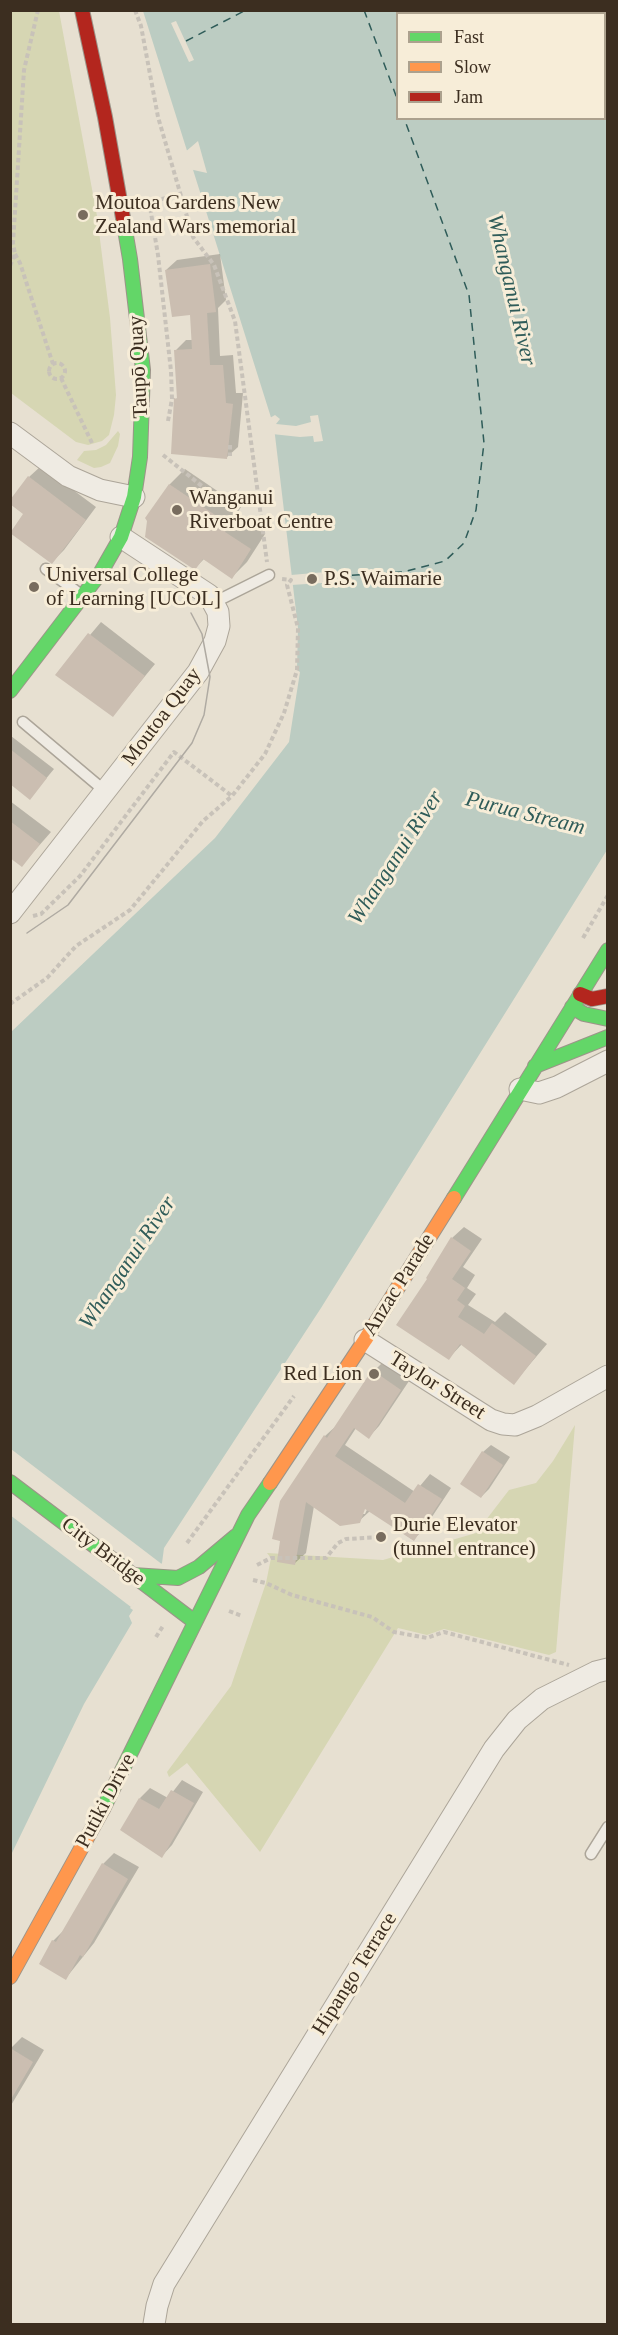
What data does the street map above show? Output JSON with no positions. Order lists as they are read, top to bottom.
{
  "streets": {
    "main road": [
      "Taupō Quay",
      "Anzac Parade",
      "City Bridge",
      "Putiki Drive"
    ],
    "street": ["Moutoa Quay", "Taylor Street", "Hipango Terrace"]
  },
  "crossings": [
    ["Anzac Parade", "Taylor Street"],
    ["Anzac Parade", "City Bridge"],
    ["Anzac Parade", "Putiki Drive"],
    ["City Bridge", "Putiki Drive"]
  ],
  "water": ["Whanganui River", "Purua Stream"],
  "places": [
    "Moutoa Gardens New Zealand Wars memorial",
    "Wanganui Riverboat Centre",
    "P.S. Waimarie",
    "Universal College of Learning [UCOL]",
    "Red Lion",
    "Durie Elevator (tunnel entrance)"
  ],
  "legend": ["Fast", "Slow", "Jam"]
}
